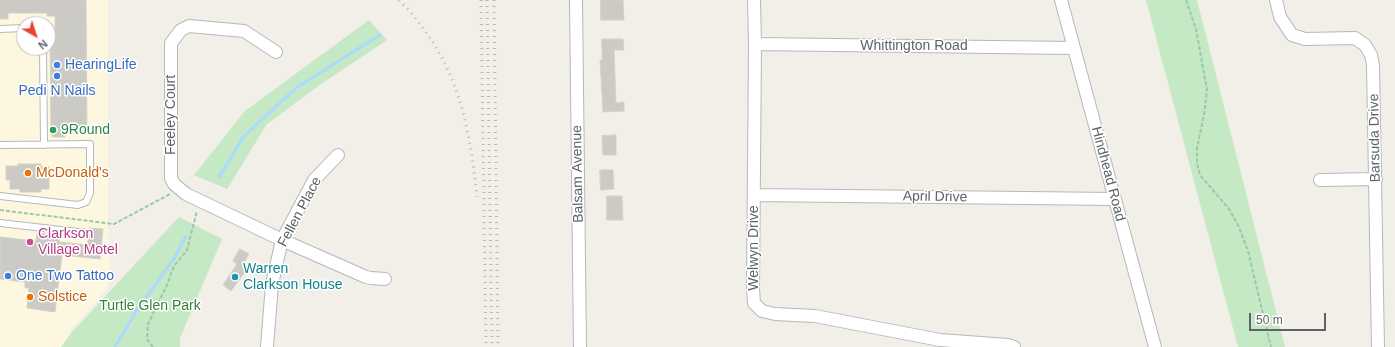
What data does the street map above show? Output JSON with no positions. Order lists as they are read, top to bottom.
{
  "streets": {
    "street": [
      "Whittington Road",
      "Feeley Court",
      "Barsuda Drive",
      "Balsam Avenue",
      "Hindhead Road",
      "April Drive",
      "Fellen Place",
      "Welwyn Drive"
    ]
  },
  "crossings": [
    ["Whittington Road", "Hindhead Road"],
    ["Whittington Road", "Welwyn Drive"],
    ["Hindhead Road", "April Drive"],
    ["April Drive", "Welwyn Drive"]
  ],
  "parks": ["Turtle Glen Park"],
  "places": [
    "HearingLife",
    "Pedi N Nails",
    "9Round",
    "McDonald's",
    "Clarkson Village Motel",
    "One Two Tattoo",
    "Warren Clarkson House",
    "Solstice"
  ],
  "scale_bar": "50 m",
  "north": "bottom right"
}
